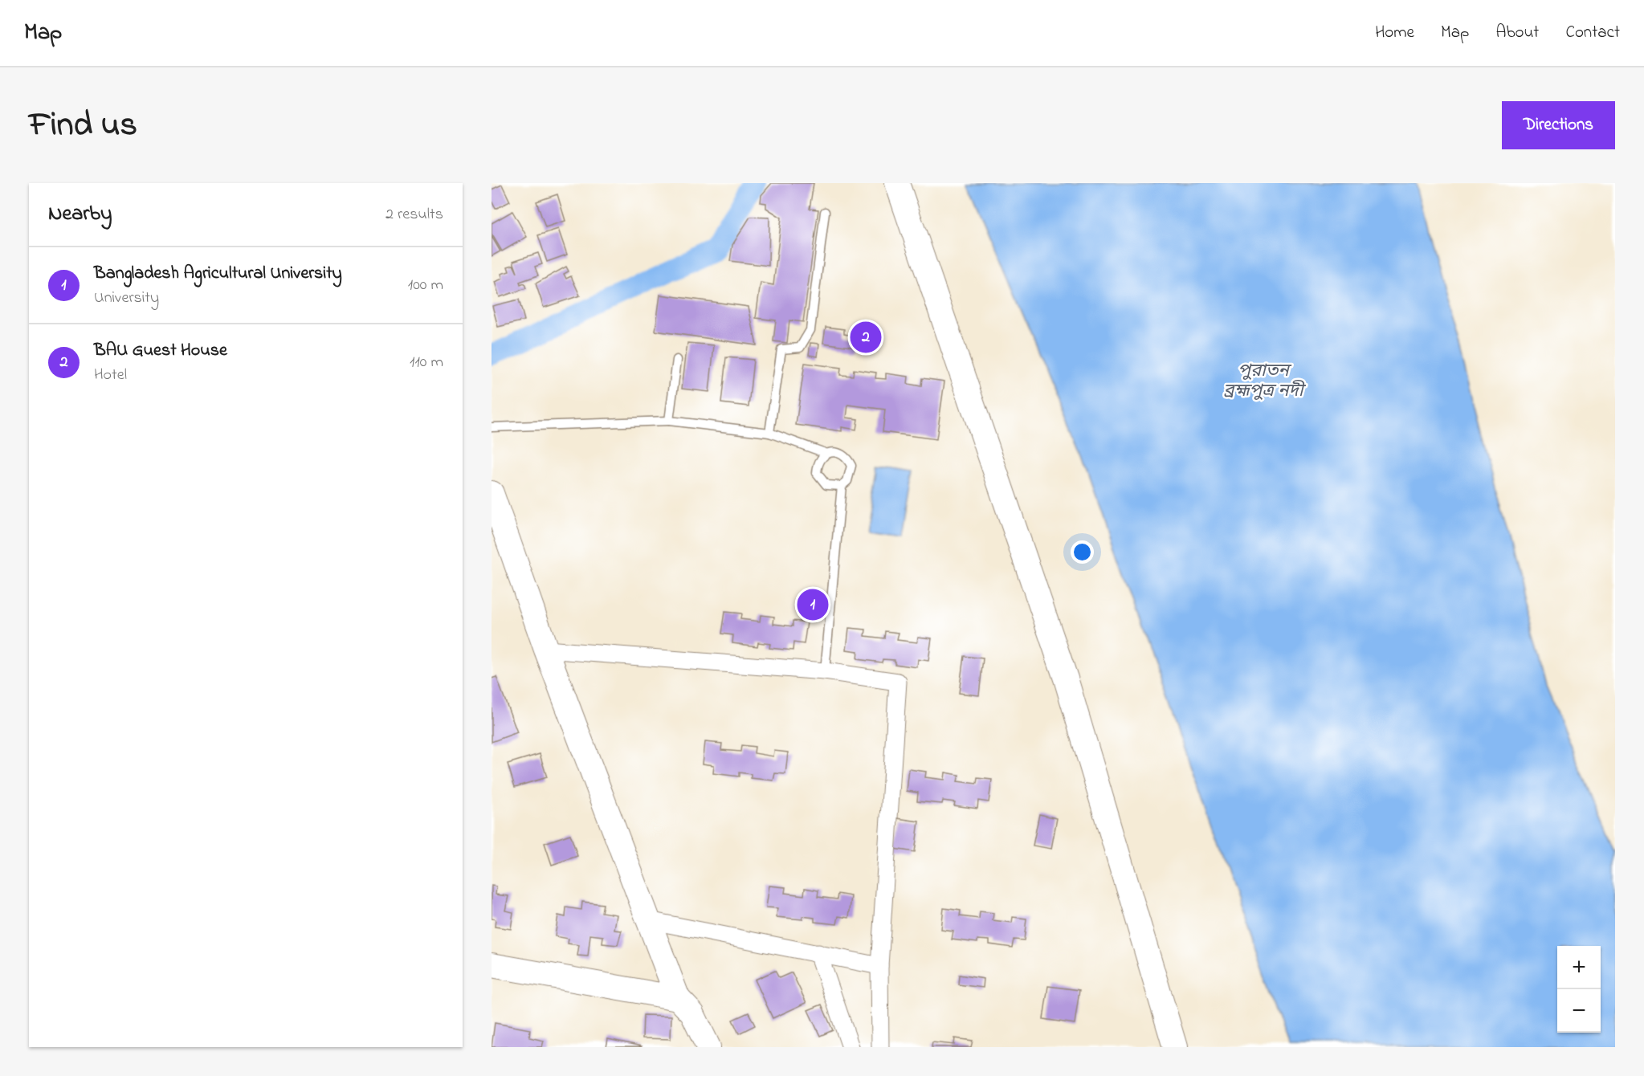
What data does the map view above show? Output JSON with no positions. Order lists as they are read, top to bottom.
{
  "water": ["পুরাতন ব্রহ্মপুত্র নদী"],
  "page": {
    "header": "Map",
    "nav": [
      "Home",
      "Map",
      "About",
      "Contact"
    ],
    "title": "Find us",
    "buttons": "Directions",
    "heading": ["Nearby", "2 results"],
    "list": [
      {
        "mark": "1",
        "name": "Bangladesh Agricultural University",
        "note": "University",
        "value": "100 m"
      },
      {
        "mark": "2",
        "name": "BAU Guest House",
        "note": "Hotel",
        "value": "110 m"
      }
    ],
    "pins": ["2", "1"],
    "map_buttons": ["+", "−"]
  }
}
